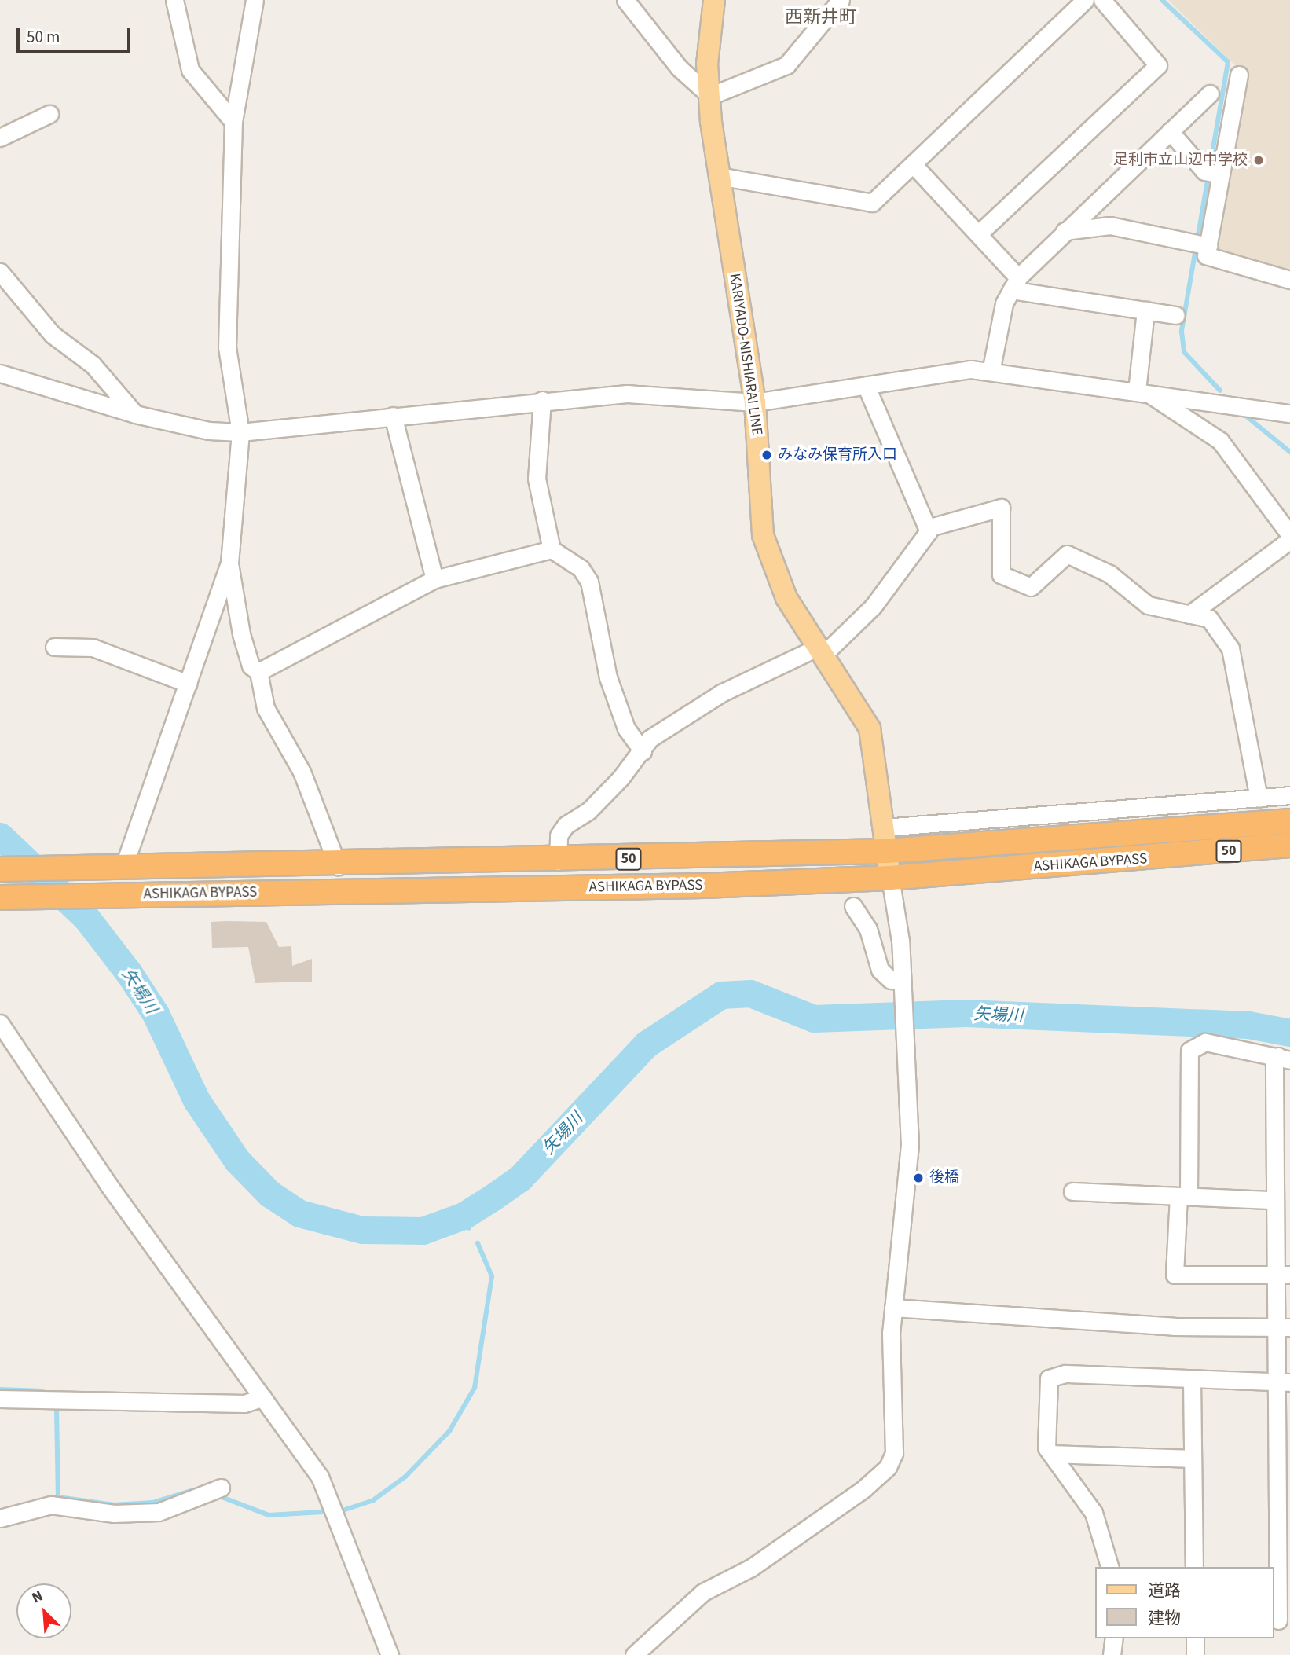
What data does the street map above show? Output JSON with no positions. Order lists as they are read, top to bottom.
{
  "streets": {
    "highway": ["50", "ASHIKAGA BYPASS"],
    "main road": ["KARIYADO-NISHIARAI LINE"]
  },
  "crossings": [
    ["KARIYADO-NISHIARAI LINE", "ASHIKAGA BYPASS"],
    ["50", "ASHIKAGA BYPASS"]
  ],
  "districts": ["西新井町"],
  "water": ["矢場川"],
  "places": ["足利市立山辺中学校", "みなみ保育所入口", "後橋"],
  "legend": ["道路", "建物"],
  "scale_bar": "50 m",
  "north": "top left"
}
